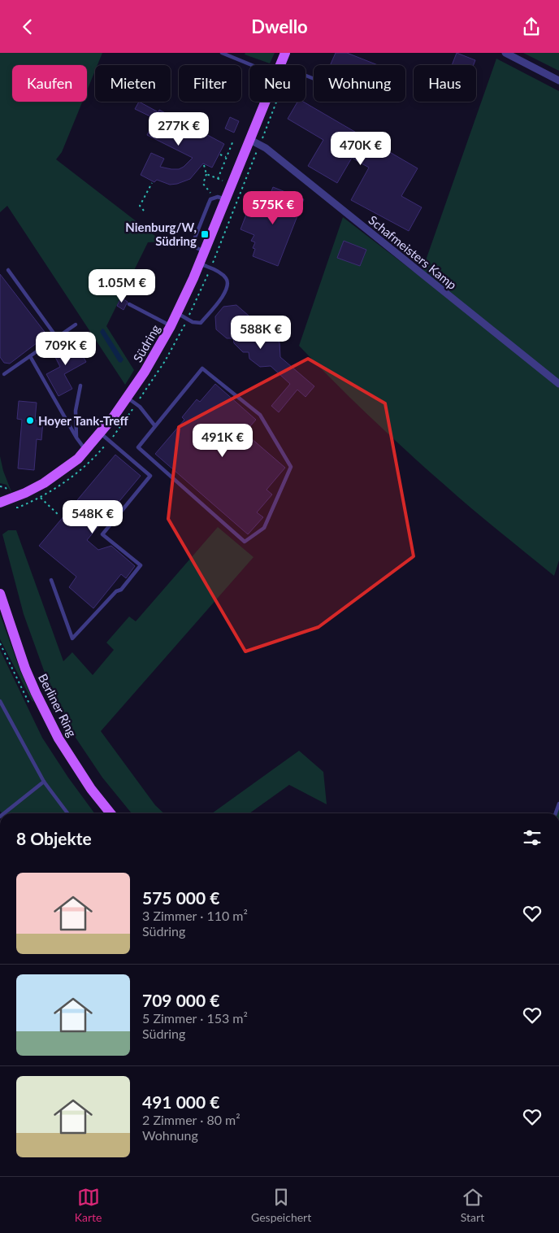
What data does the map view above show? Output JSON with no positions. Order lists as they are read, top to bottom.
{
  "streets": {
    "main road": ["Südring", "Berliner Ring"],
    "street": ["Schafmeisters Kamp"]
  },
  "crossings": [
    ["Schafmeisters Kamp", "Südring"]
  ],
  "places": {
    "transit": ["Nienburg/W, Südring"],
    "other": ["Hoyer Tank-Treff"]
  },
  "page": {
    "header": "Dwello",
    "chip": [
      "Kaufen",
      "Mieten",
      "Filter",
      "Neu",
      "Wohnung",
      "Haus"
    ],
    "price": [
      "277K €",
      "470K €",
      "575K €",
      "1.05M €",
      "588K €",
      "709K €",
      "491K €",
      "548K €"
    ],
    "heading": "8 Objekte",
    "list": [
      {
        "name": "575 000 €",
        "note": "3 Zimmer · 110 m² · Südring"
      },
      {
        "name": "709 000 €",
        "note": "5 Zimmer · 153 m² · Südring"
      },
      {
        "name": "491 000 €",
        "note": "2 Zimmer · 80 m² · Wohnung"
      }
    ],
    "tabs": ["Karte", "Gespeichert", "Start"]
  }
}
